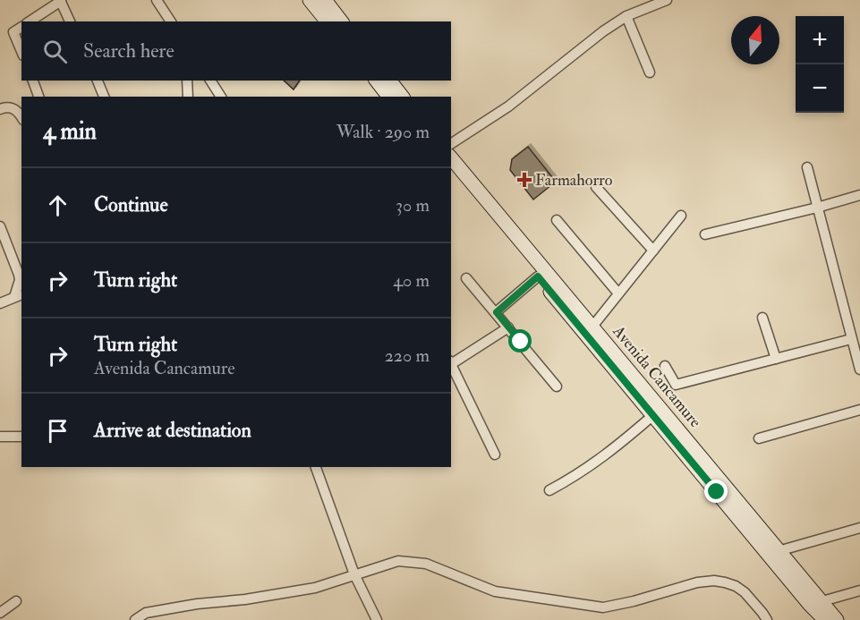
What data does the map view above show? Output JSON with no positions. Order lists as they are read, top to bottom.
{
  "streets": {
    "main road": ["Avenida Cancamure"]
  },
  "places": {
    "health": ["Farmahorro"]
  },
  "north": "top",
  "page": {
    "map_buttons": ["+", "−"],
    "search": "Search here",
    "heading": ["4 min", "Walk · 290 m"],
    "list": [
      ["Continue", "30 m"],
      ["Turn right", "40 m"],
      ["Turn right", "Avenida Cancamure", "220 m"],
      "Arrive at destination"
    ]
  }
}
